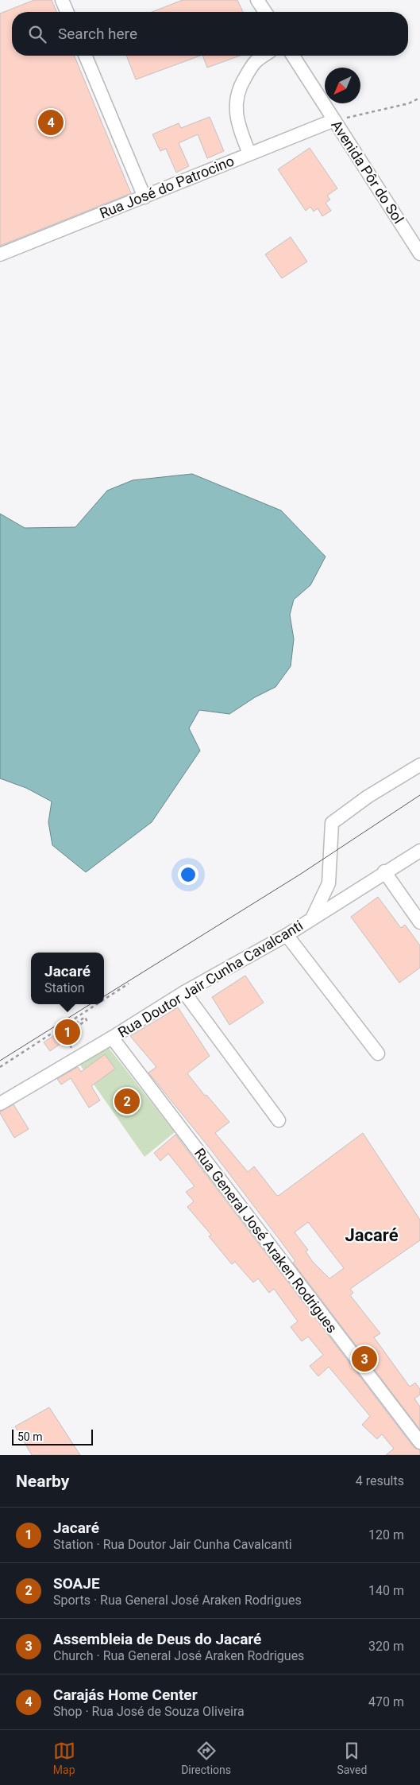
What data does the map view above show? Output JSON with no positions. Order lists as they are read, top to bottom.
{
  "streets": {
    "street": [
      "Avenida Pôr do Sol",
      "Rua José do Patrocino",
      "Rua Doutor Jair Cunha Cavalcanti",
      "Rua General José Araken Rodrigues"
    ]
  },
  "crossings": [
    ["Avenida Pôr do Sol", "Rua José do Patrocino"],
    ["Rua Doutor Jair Cunha Cavalcanti", "Rua General José Araken Rodrigues"]
  ],
  "districts": ["Jacaré"],
  "scale_bar": "50 m",
  "north": "bottom left",
  "page": {
    "search": "Search here",
    "pins": [
      "4",
      "1",
      "2",
      "3"
    ],
    "popup": ["Jacaré", "Station"],
    "scale": "50 m",
    "heading": ["Nearby", "4 results"],
    "list": [
      {
        "mark": "1",
        "name": "Jacaré",
        "note": "Station · Rua Doutor Jair Cunha Cavalcanti",
        "value": "120 m"
      },
      {
        "mark": "2",
        "name": "SOAJE",
        "note": "Sports · Rua General José Araken Rodrigues",
        "value": "140 m"
      },
      {
        "mark": "3",
        "name": "Assembleia de Deus do Jacaré",
        "note": "Church · Rua General José Araken Rodrigues",
        "value": "320 m"
      },
      {
        "mark": "4",
        "name": "Carajás Home Center",
        "note": "Shop · Rua José de Souza Oliveira",
        "value": "470 m"
      }
    ],
    "nav": ["Map", "Directions", "Saved"]
  }
}
